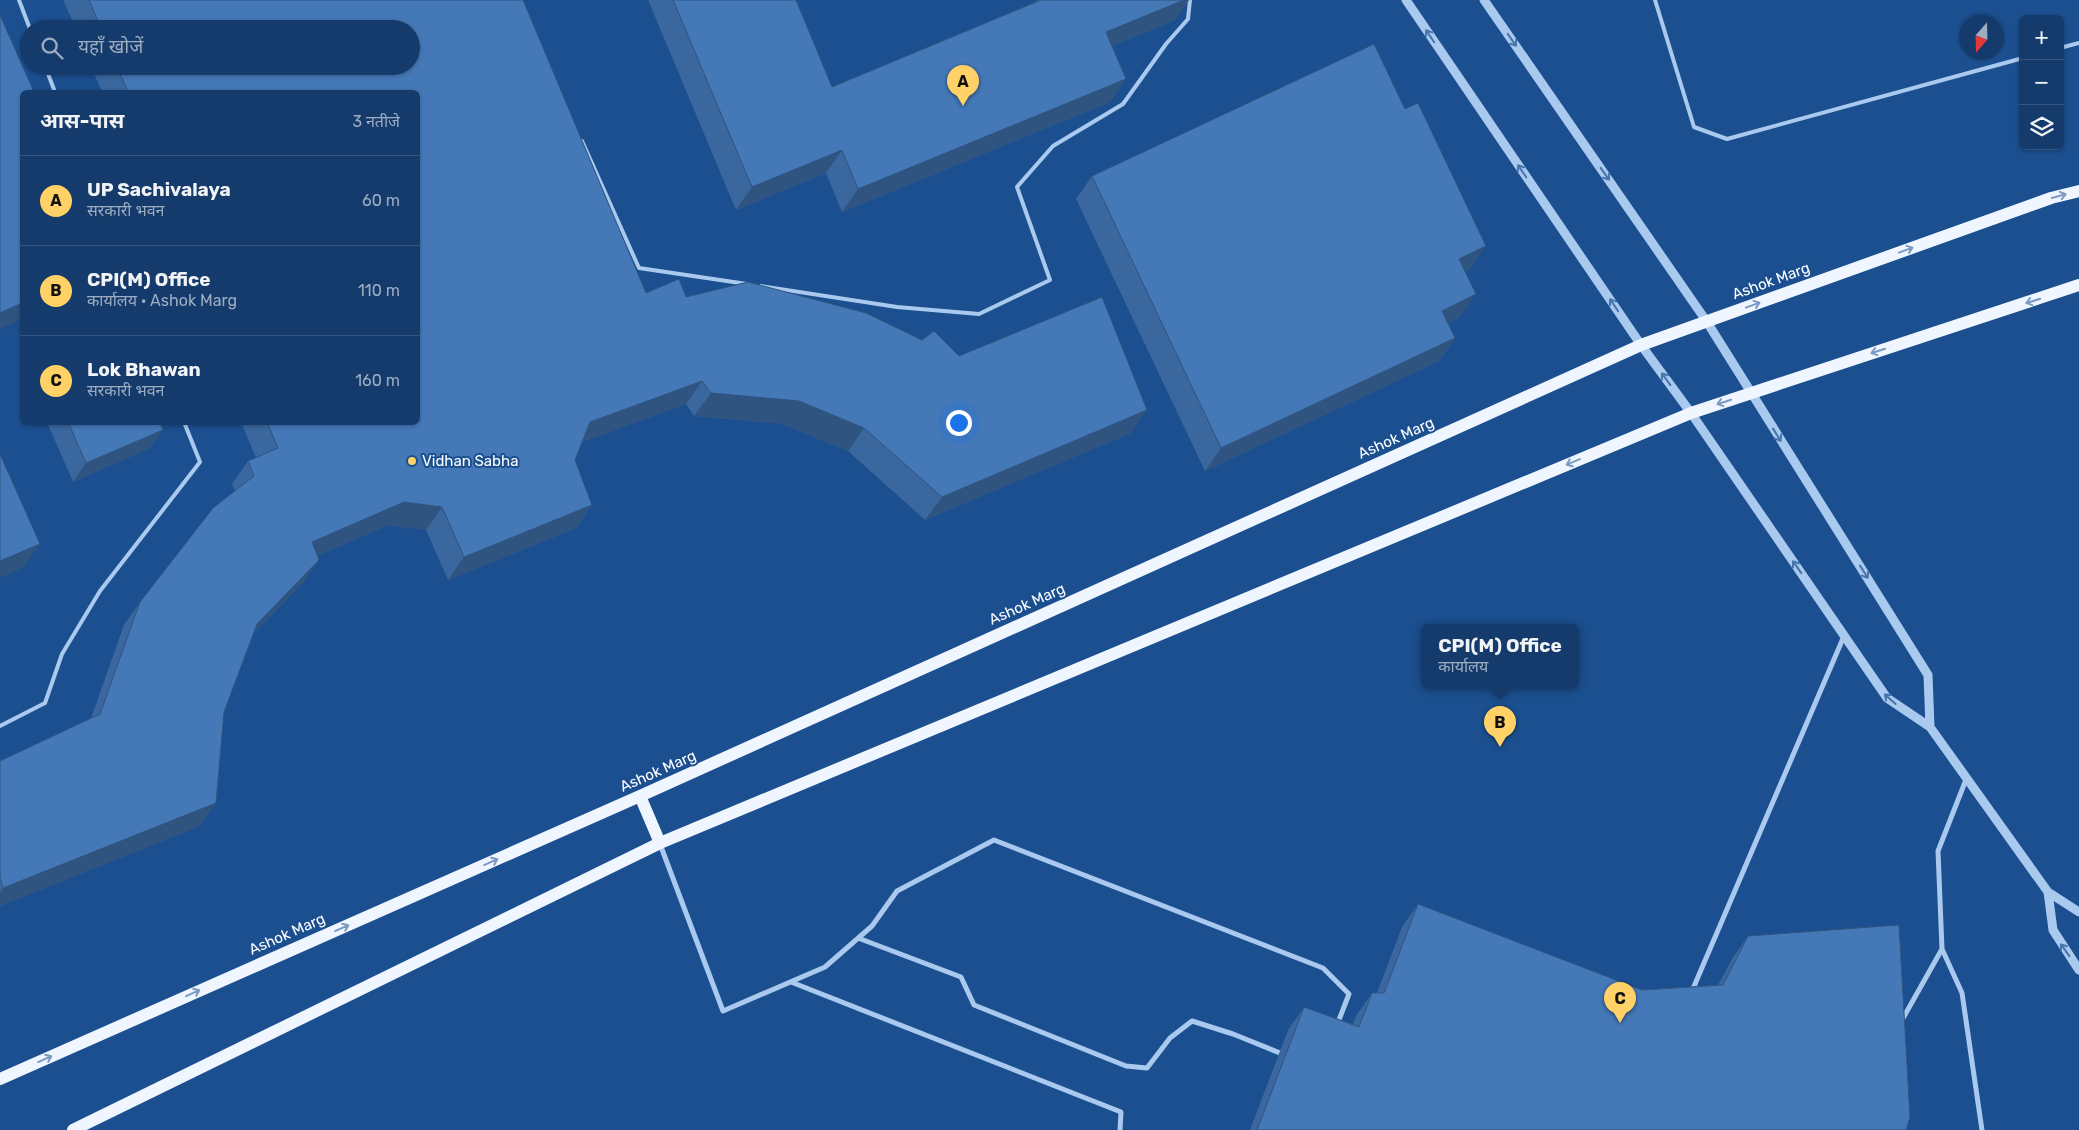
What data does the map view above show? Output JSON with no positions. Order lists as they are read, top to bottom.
{
  "streets": {
    "main road": ["Ashok Marg"]
  },
  "places": ["Vidhan Sabha"],
  "north": "bottom",
  "page": {
    "map_buttons": ["+", "−"],
    "search": "यहाँ खोजें",
    "pins": ["A", "B", "C"],
    "heading": ["आस-पास", "3 नतीजे"],
    "list": [
      {
        "mark": "A",
        "name": "UP Sachivalaya",
        "note": "सरकारी भवन",
        "value": "60 m"
      },
      {
        "mark": "B",
        "name": "CPI(M) Office",
        "note": "कार्यालय · Ashok Marg",
        "value": "110 m"
      },
      {
        "mark": "C",
        "name": "Lok Bhawan",
        "note": "सरकारी भवन",
        "value": "160 m"
      }
    ],
    "popup": ["CPI(M) Office", "कार्यालय"]
  }
}
